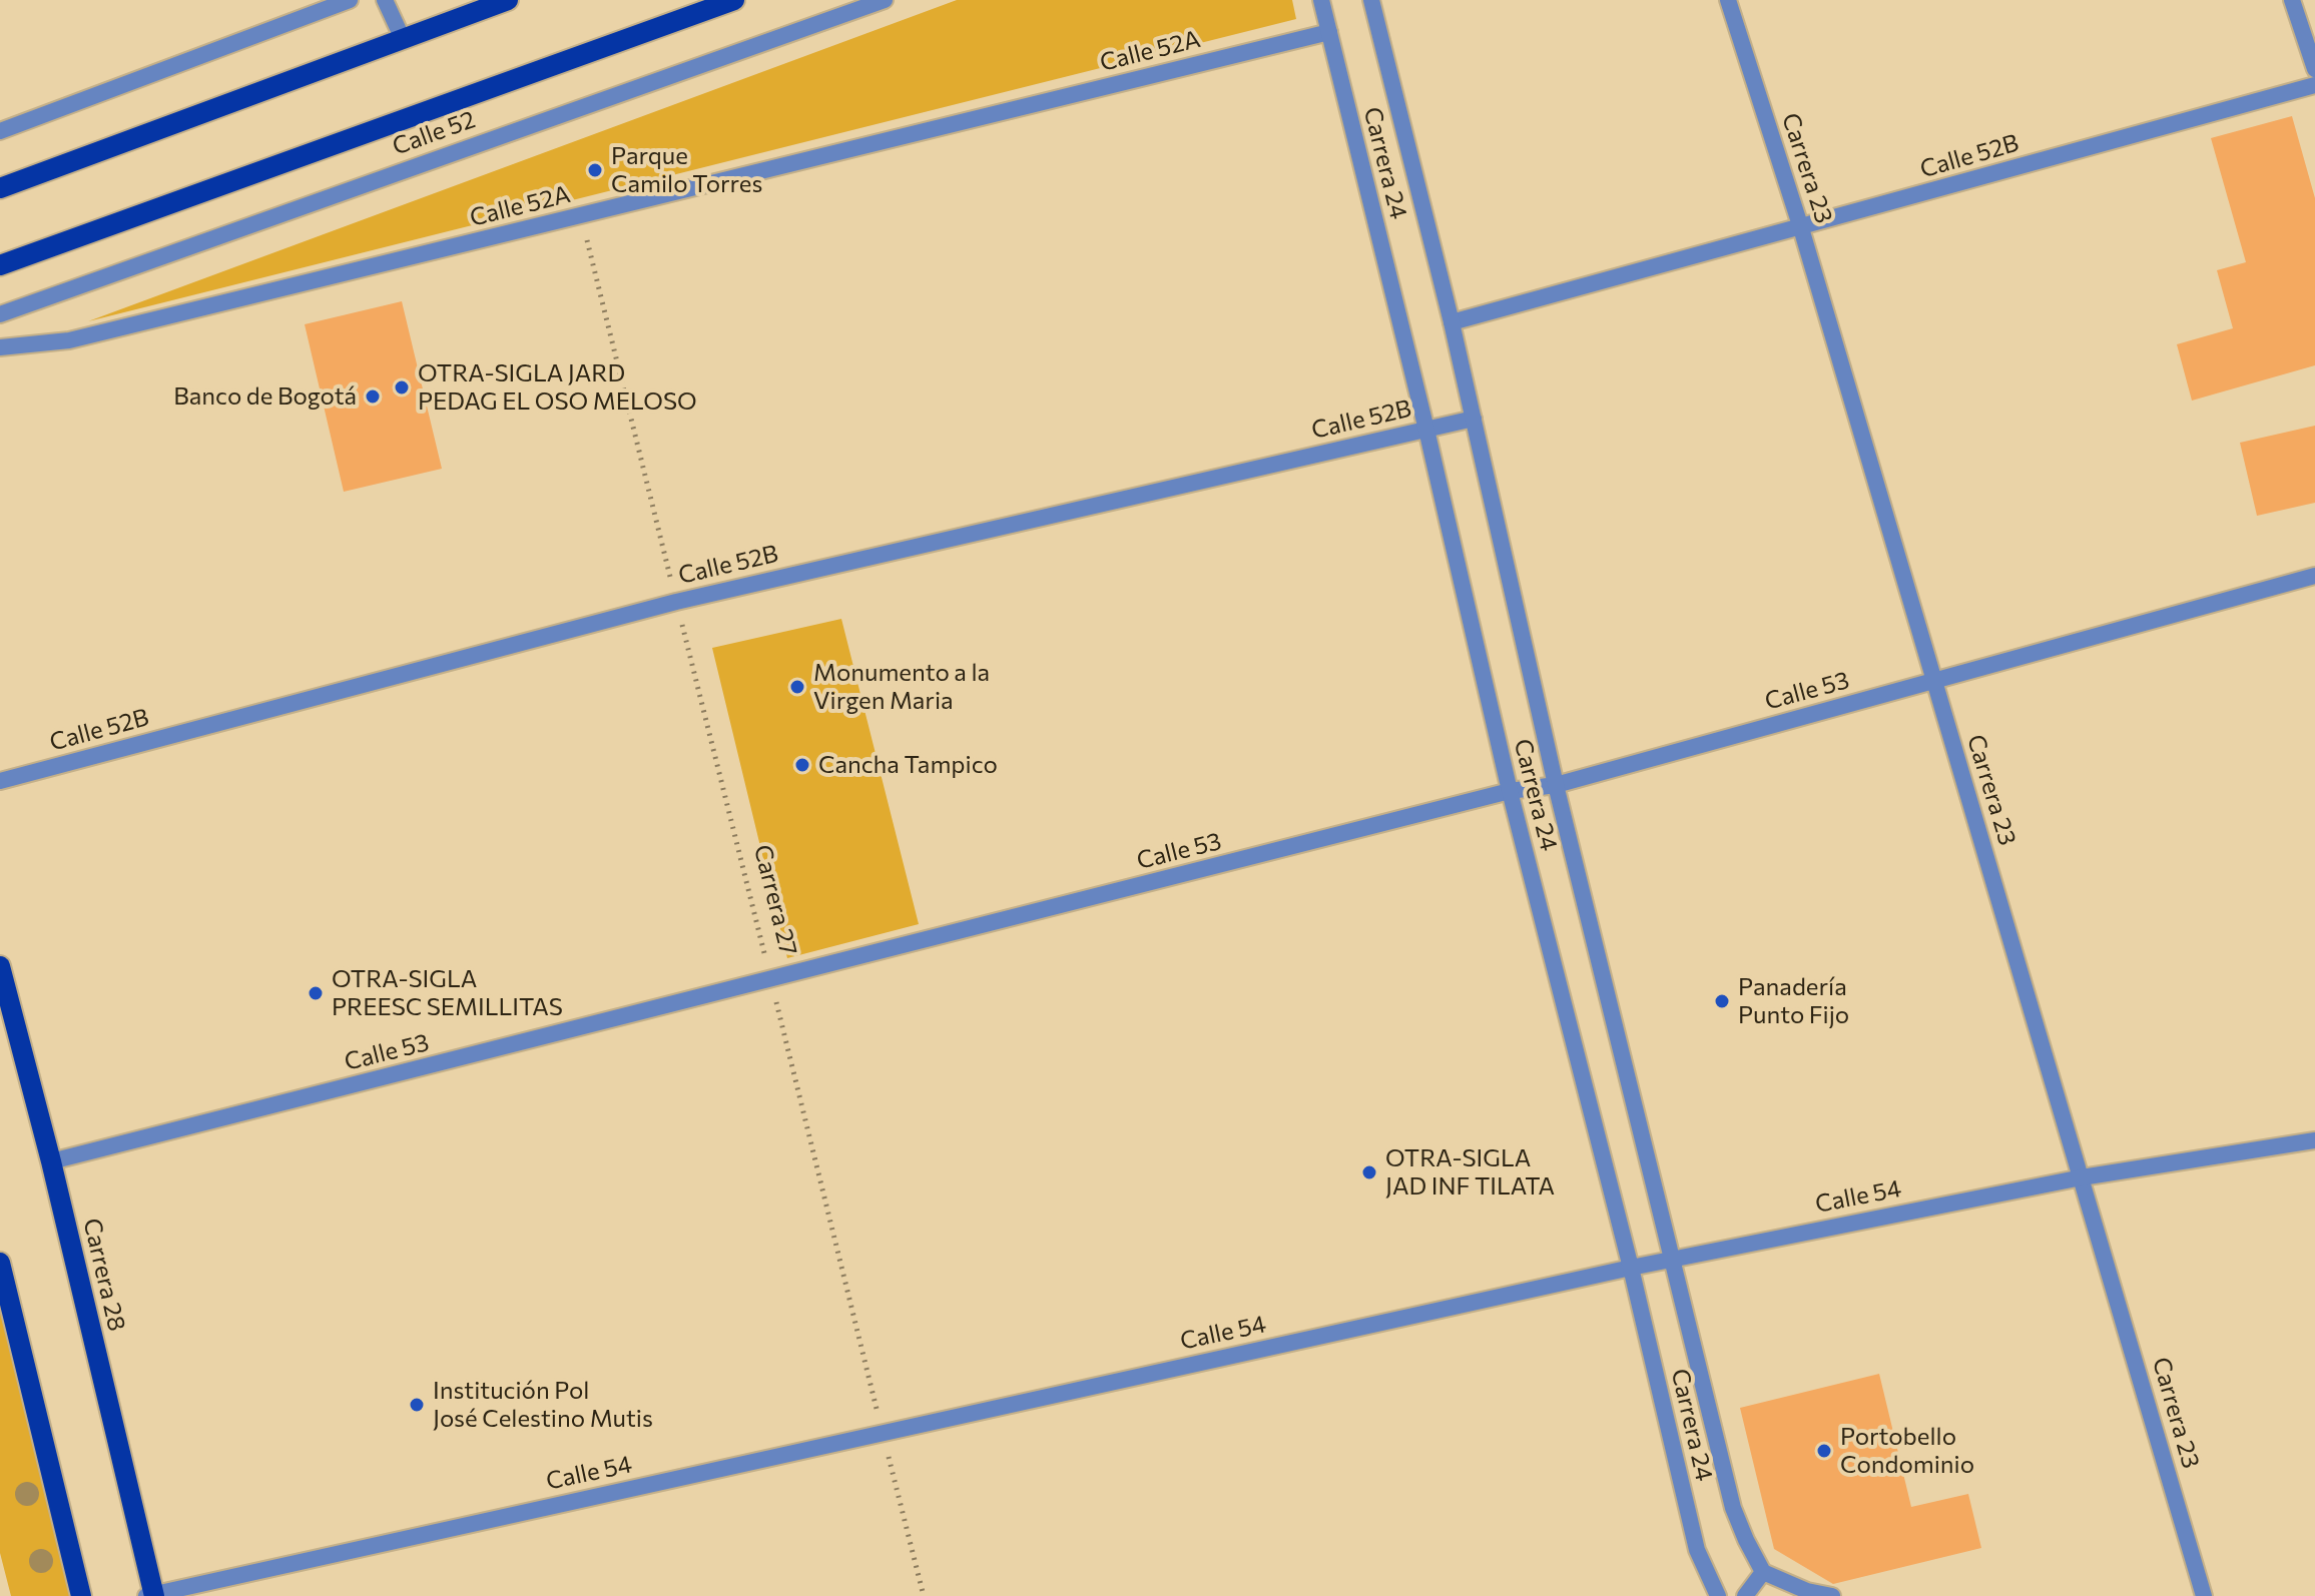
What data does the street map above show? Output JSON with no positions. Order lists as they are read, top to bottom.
{
  "streets": {
    "main road": ["Calle 52", "Carrera 28"],
    "street": [
      "Calle 52A",
      "Calle 52B",
      "Carrera 24",
      "Carrera 23",
      "Calle 53",
      "Calle 54"
    ],
    "path": ["Carrera 27"]
  },
  "crossings": [
    ["Calle 52A", "Carrera 24"],
    ["Calle 52A", "Carrera 27"],
    ["Calle 52B", "Carrera 24"],
    ["Calle 52B", "Carrera 23"],
    ["Calle 52B", "Carrera 27"],
    ["Carrera 24", "Calle 53"],
    ["Carrera 24", "Calle 54"],
    ["Carrera 23", "Calle 53"],
    ["Carrera 23", "Calle 54"],
    ["Calle 53", "Carrera 27"],
    ["Calle 53", "Carrera 28"],
    ["Carrera 27", "Calle 54"],
    ["Calle 54", "Carrera 28"]
  ],
  "places": [
    "Parque Camilo Torres",
    "OTRA-SIGLA JARD PEDAG EL OSO MELOSO",
    "Banco de Bogotá",
    "Monumento a la Virgen Maria",
    "Cancha Tampico",
    "OTRA-SIGLA PREESC SEMILLITAS",
    "Panadería Punto Fijo",
    "OTRA-SIGLA JAD INF TILATA",
    "Institución Pol José Celestino Mutis",
    "Portobello Condominio"
  ]
}
